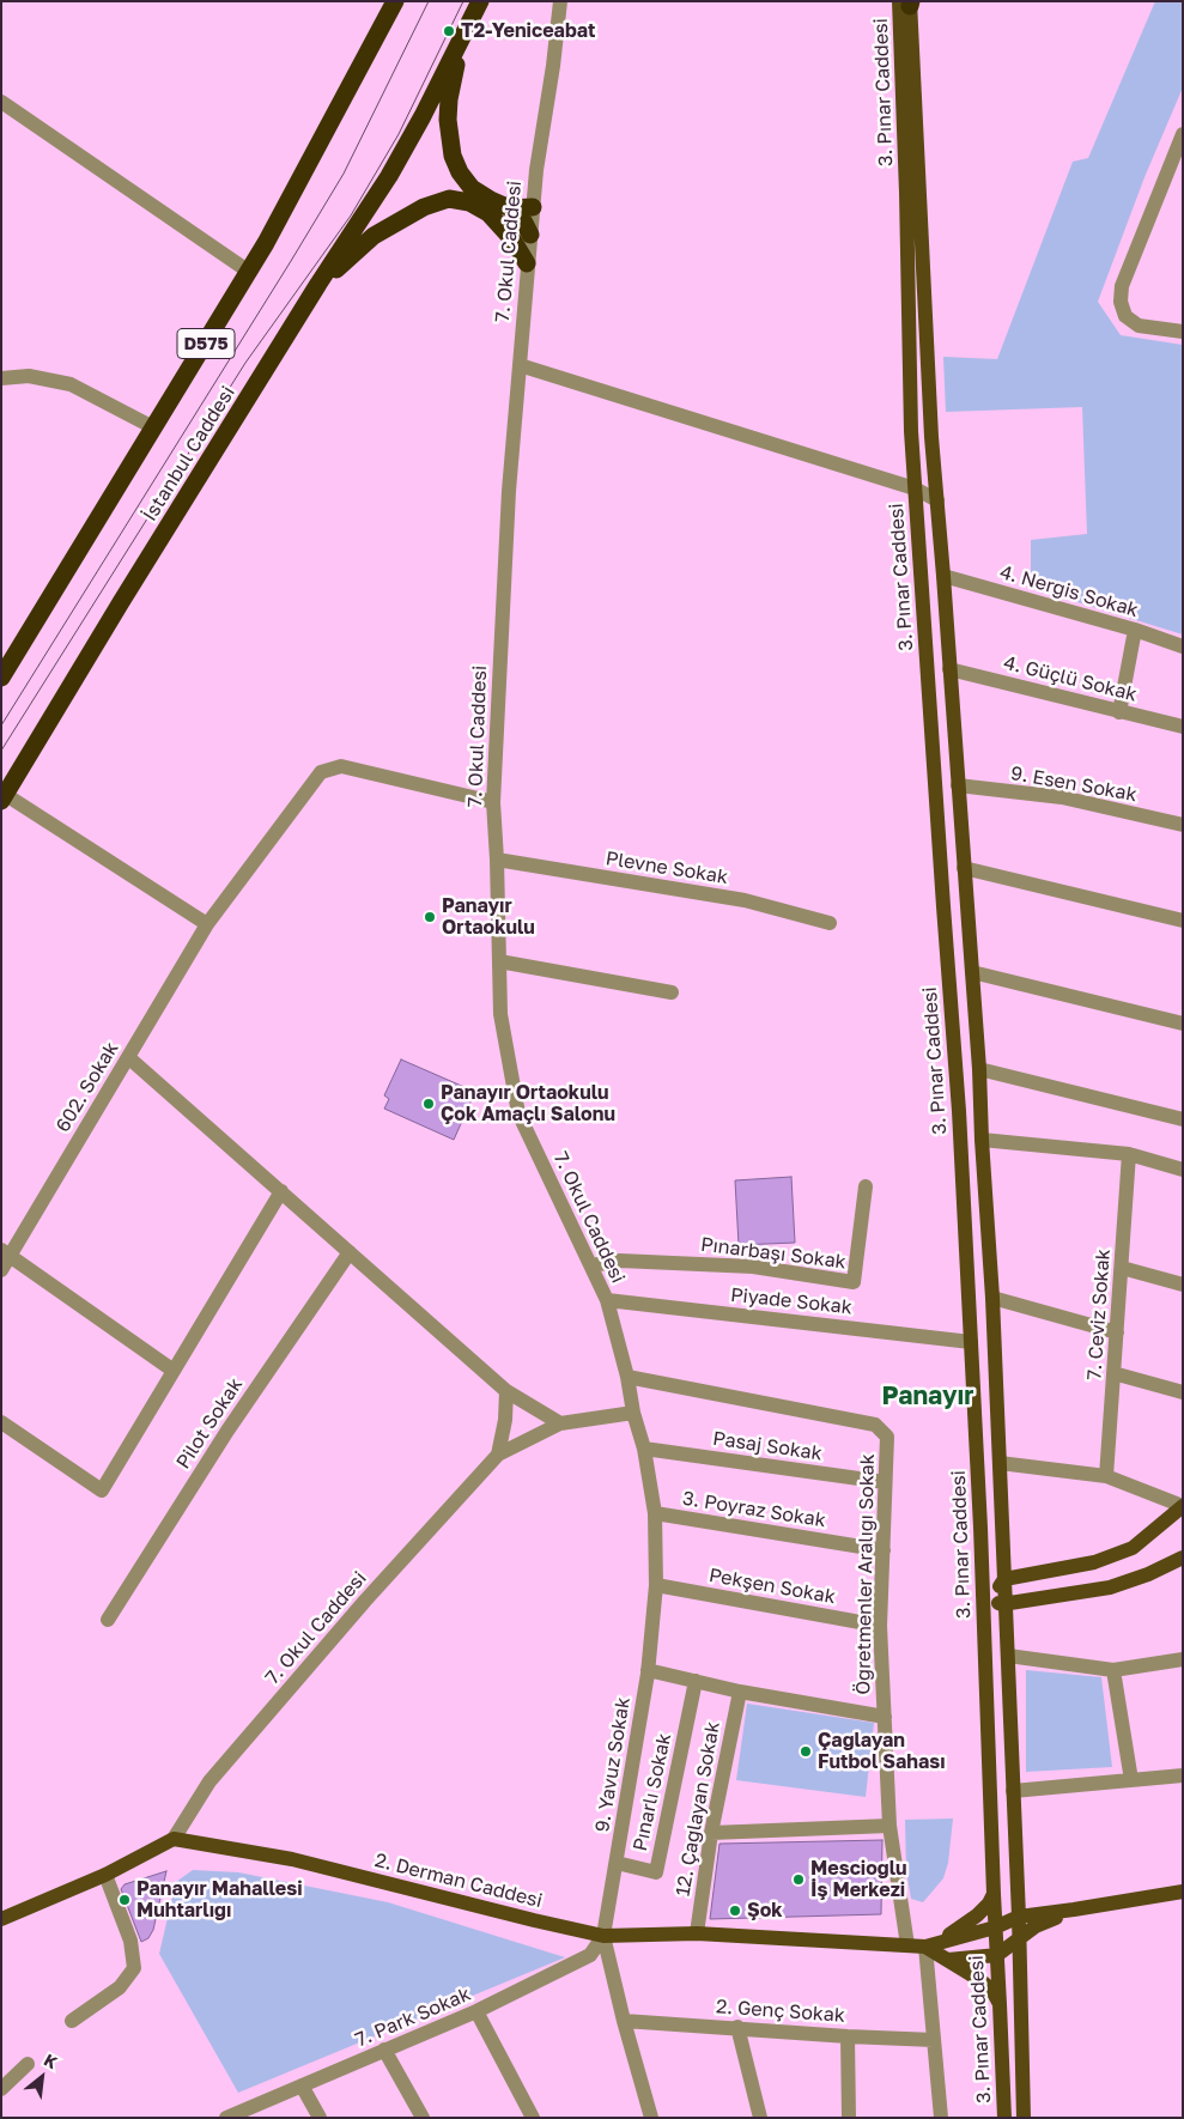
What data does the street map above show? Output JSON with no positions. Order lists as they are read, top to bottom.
{
  "streets": {
    "highway": ["D575", "İstanbul Caddesi"],
    "main road": ["3. Pınar Caddesi", "2. Derman Caddesi"],
    "street": [
      "7. Okul Caddesi",
      "4. Nergis Sokak",
      "4. Güçlü Sokak",
      "9. Esen Sokak",
      "Plevne Sokak",
      "602. Sokak",
      "Pınarbaşı Sokak",
      "Piyade Sokak",
      "7. Ceviz Sokak",
      "Pilot Sokak",
      "Pasaj Sokak",
      "3. Poyraz Sokak",
      "Öğretmenler Aralığı Sokak",
      "Pekşen Sokak",
      "9. Yavuz Sokak",
      "Pınarlı Sokak",
      "12. Çağlayan Sokak",
      "2. Genç Sokak",
      "7. Park Sokak"
    ]
  },
  "crossings": [
    ["3. Pınar Caddesi", "4. Nergis Sokak"],
    ["3. Pınar Caddesi", "4. Güçlü Sokak"],
    ["3. Pınar Caddesi", "9. Esen Sokak"],
    ["3. Pınar Caddesi", "Piyade Sokak"],
    ["7. Okul Caddesi", "Plevne Sokak"],
    ["7. Okul Caddesi", "602. Sokak"],
    ["7. Okul Caddesi", "Pınarbaşı Sokak"],
    ["7. Okul Caddesi", "Piyade Sokak"],
    ["7. Okul Caddesi", "Öğretmenler Aralığı Sokak"],
    ["7. Okul Caddesi", "9. Yavuz Sokak"],
    ["7. Okul Caddesi", "2. Derman Caddesi"],
    ["Pasaj Sokak", "Öğretmenler Aralığı Sokak"],
    ["Pasaj Sokak", "9. Yavuz Sokak"],
    ["3. Poyraz Sokak", "Öğretmenler Aralığı Sokak"],
    ["3. Poyraz Sokak", "9. Yavuz Sokak"],
    ["Öğretmenler Aralığı Sokak", "Pekşen Sokak"],
    ["Öğretmenler Aralığı Sokak", "2. Derman Caddesi"],
    ["Pekşen Sokak", "9. Yavuz Sokak"],
    ["9. Yavuz Sokak", "Pınarlı Sokak"],
    ["9. Yavuz Sokak", "2. Derman Caddesi"],
    ["9. Yavuz Sokak", "2. Genç Sokak"],
    ["9. Yavuz Sokak", "7. Park Sokak"],
    ["12. Çağlayan Sokak", "2. Derman Caddesi"],
    ["2. Derman Caddesi", "7. Park Sokak"]
  ],
  "districts": ["Panayır"],
  "places": [
    "T2-Yeniceabat",
    "Panayır Ortaokulu",
    "Panayır Ortaokulu Çok Amaçlı Salonu",
    "Çağlayan Futbol Sahası",
    "Mescioğlu İş Merkezi",
    "Panayır Mahallesi Muhtarlığı",
    "Şok"
  ],
  "north": "top right"
}
